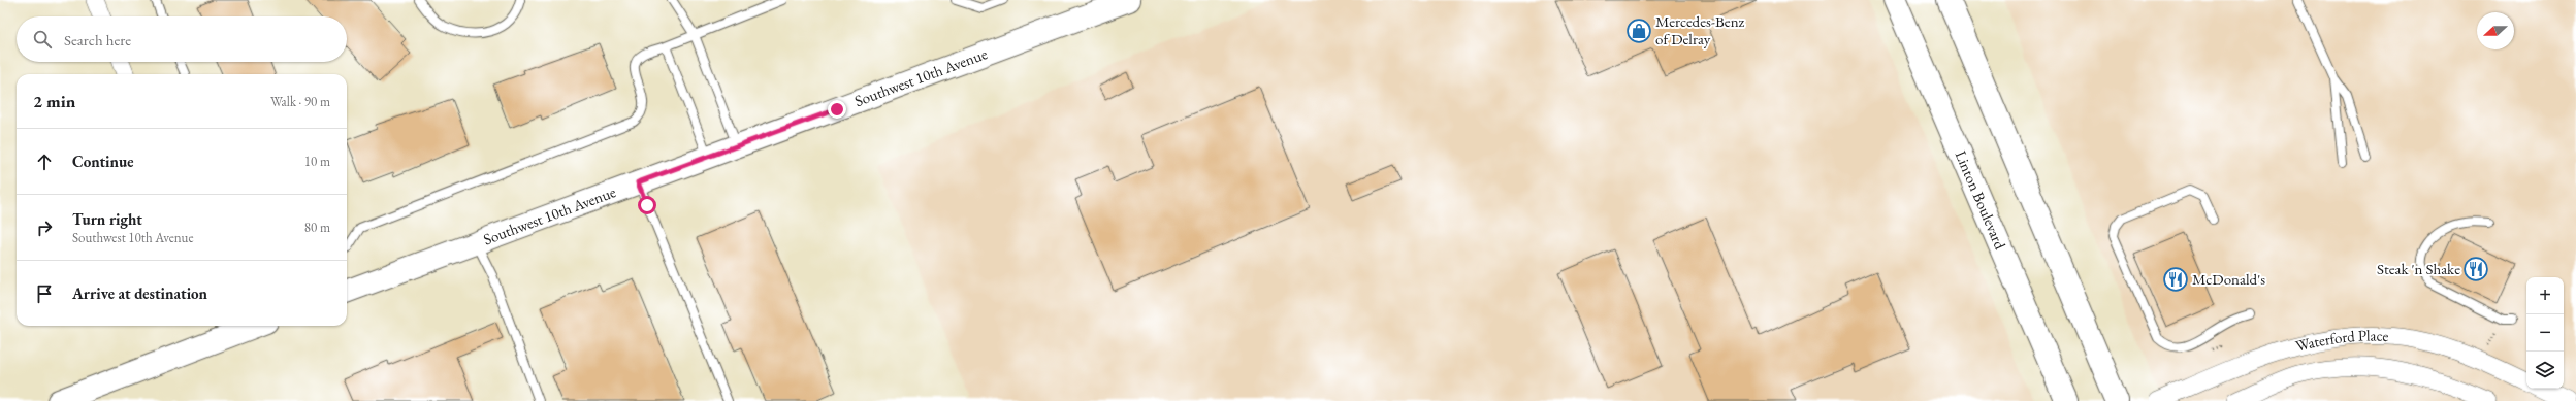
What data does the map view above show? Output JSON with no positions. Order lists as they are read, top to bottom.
{
  "streets": {
    "street": ["Southwest 10th Avenue", "Linton Boulevard", "Waterford Place"]
  },
  "places": {
    "shop": ["Mercedes-Benz of Delray"],
    "restaurant": ["Steak 'n Shake", "McDonald's"]
  },
  "north": "left",
  "page": {
    "search": "Search here",
    "heading": ["2 min", "Walk · 90 m"],
    "list": [
      ["Continue", "10 m"],
      ["Turn right", "Southwest 10th Avenue", "80 m"],
      "Arrive at destination"
    ],
    "map_buttons": ["+", "−"]
  }
}
